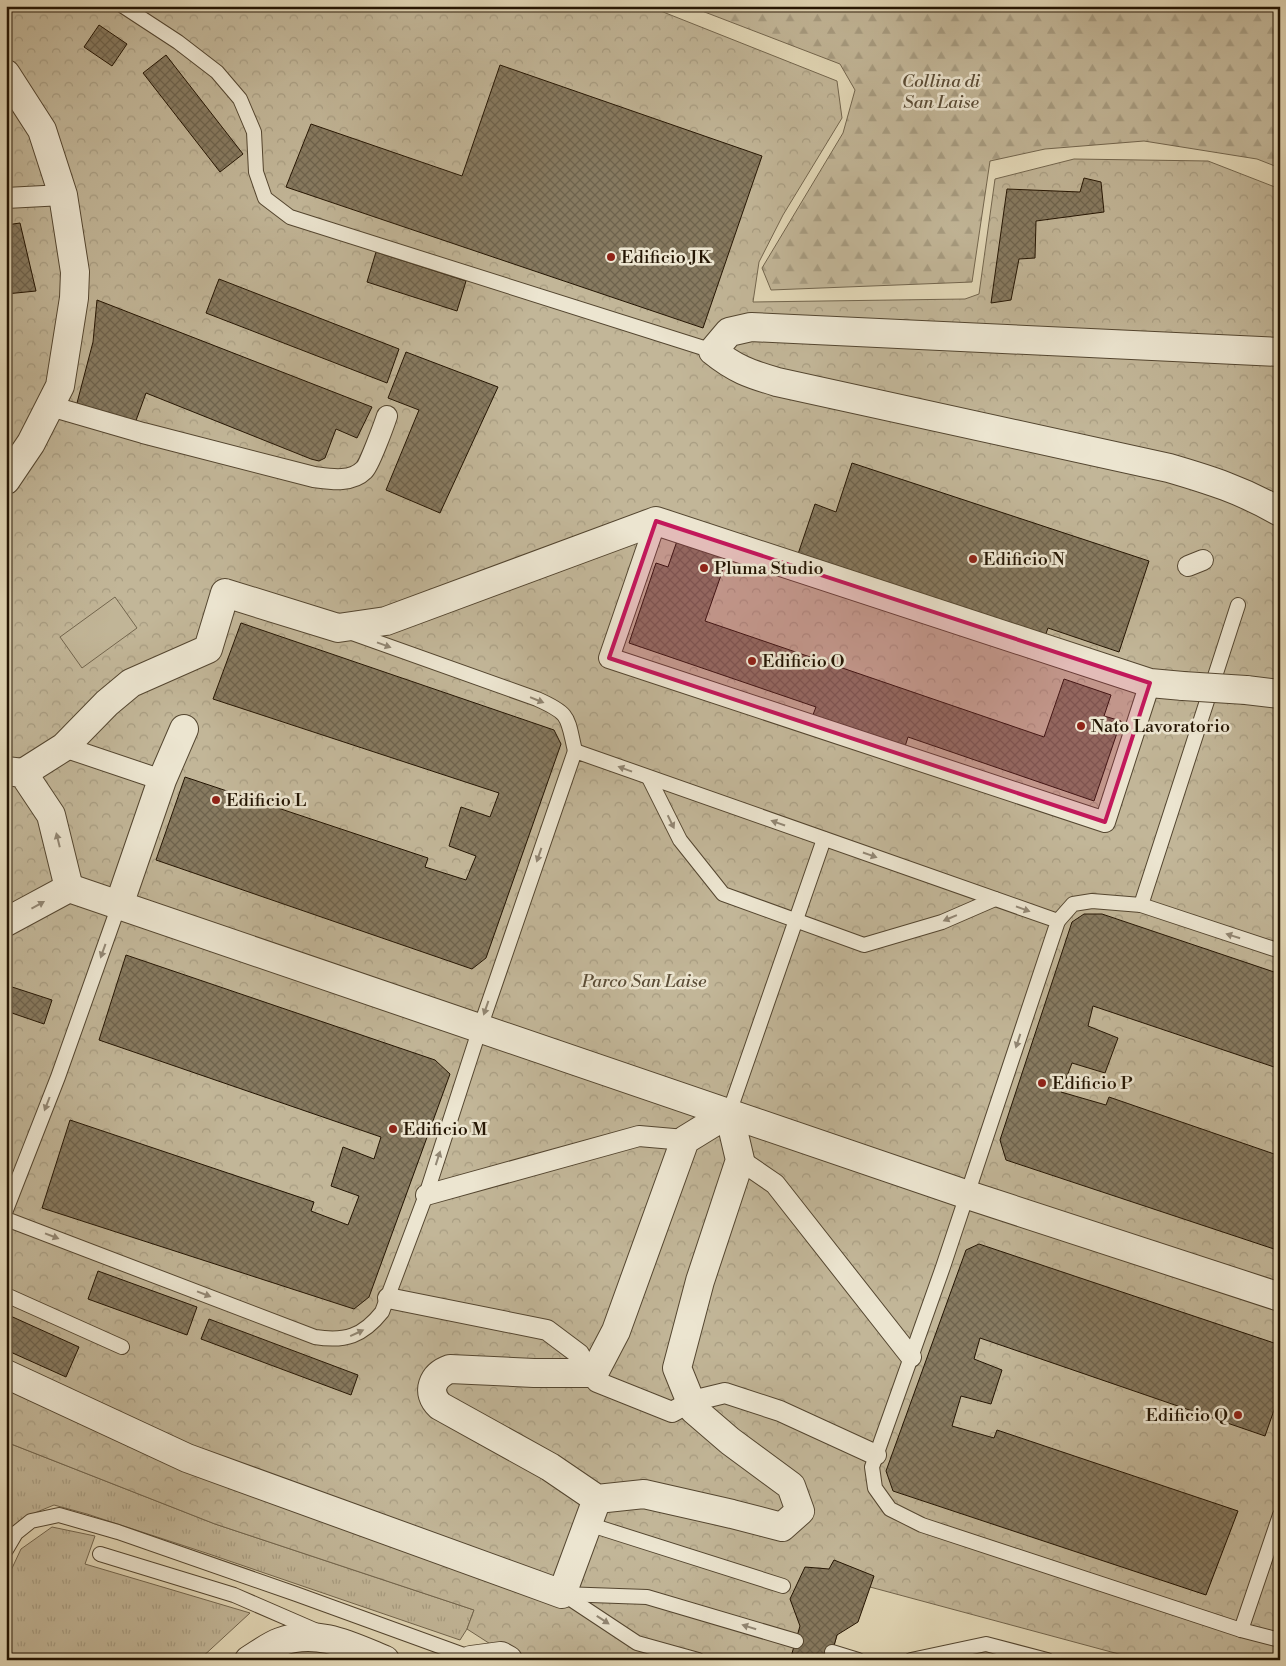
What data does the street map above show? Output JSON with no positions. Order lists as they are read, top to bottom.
{
  "parks": ["Collina di San Laise", "Parco San Laise"],
  "places": [
    "Edificio JK",
    "Edificio N",
    "Pluma Studio",
    "Edificio O",
    "Nato Lavoratorio",
    "Edificio L",
    "Edificio P",
    "Edificio M",
    "Edificio Q"
  ]
}
